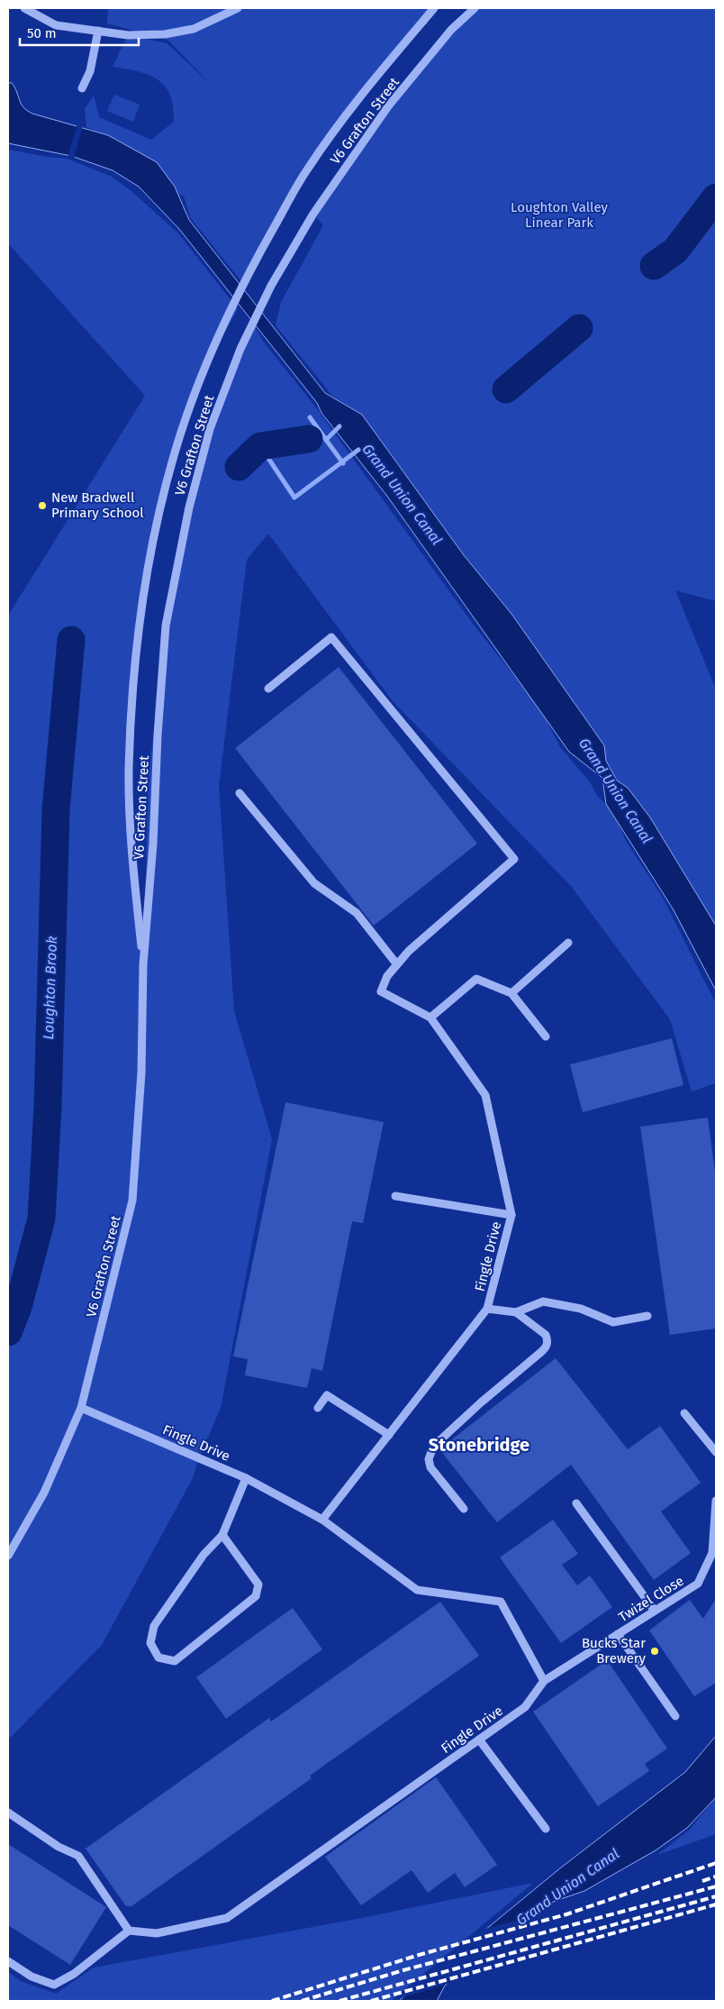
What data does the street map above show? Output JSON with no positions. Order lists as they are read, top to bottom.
{
  "streets": {
    "street": ["V6 Grafton Street", "Fingle Drive", "Twizel Close"]
  },
  "crossings": [
    ["V6 Grafton Street", "Fingle Drive"],
    ["Fingle Drive", "Twizel Close"]
  ],
  "districts": ["Stonebridge"],
  "water": ["Grand Union Canal", "Loughton Brook"],
  "parks": ["Loughton Valley Linear Park"],
  "places": ["New Bradwell Primary School", "Bucks Star Brewery"],
  "scale_bar": "50 m"
}
